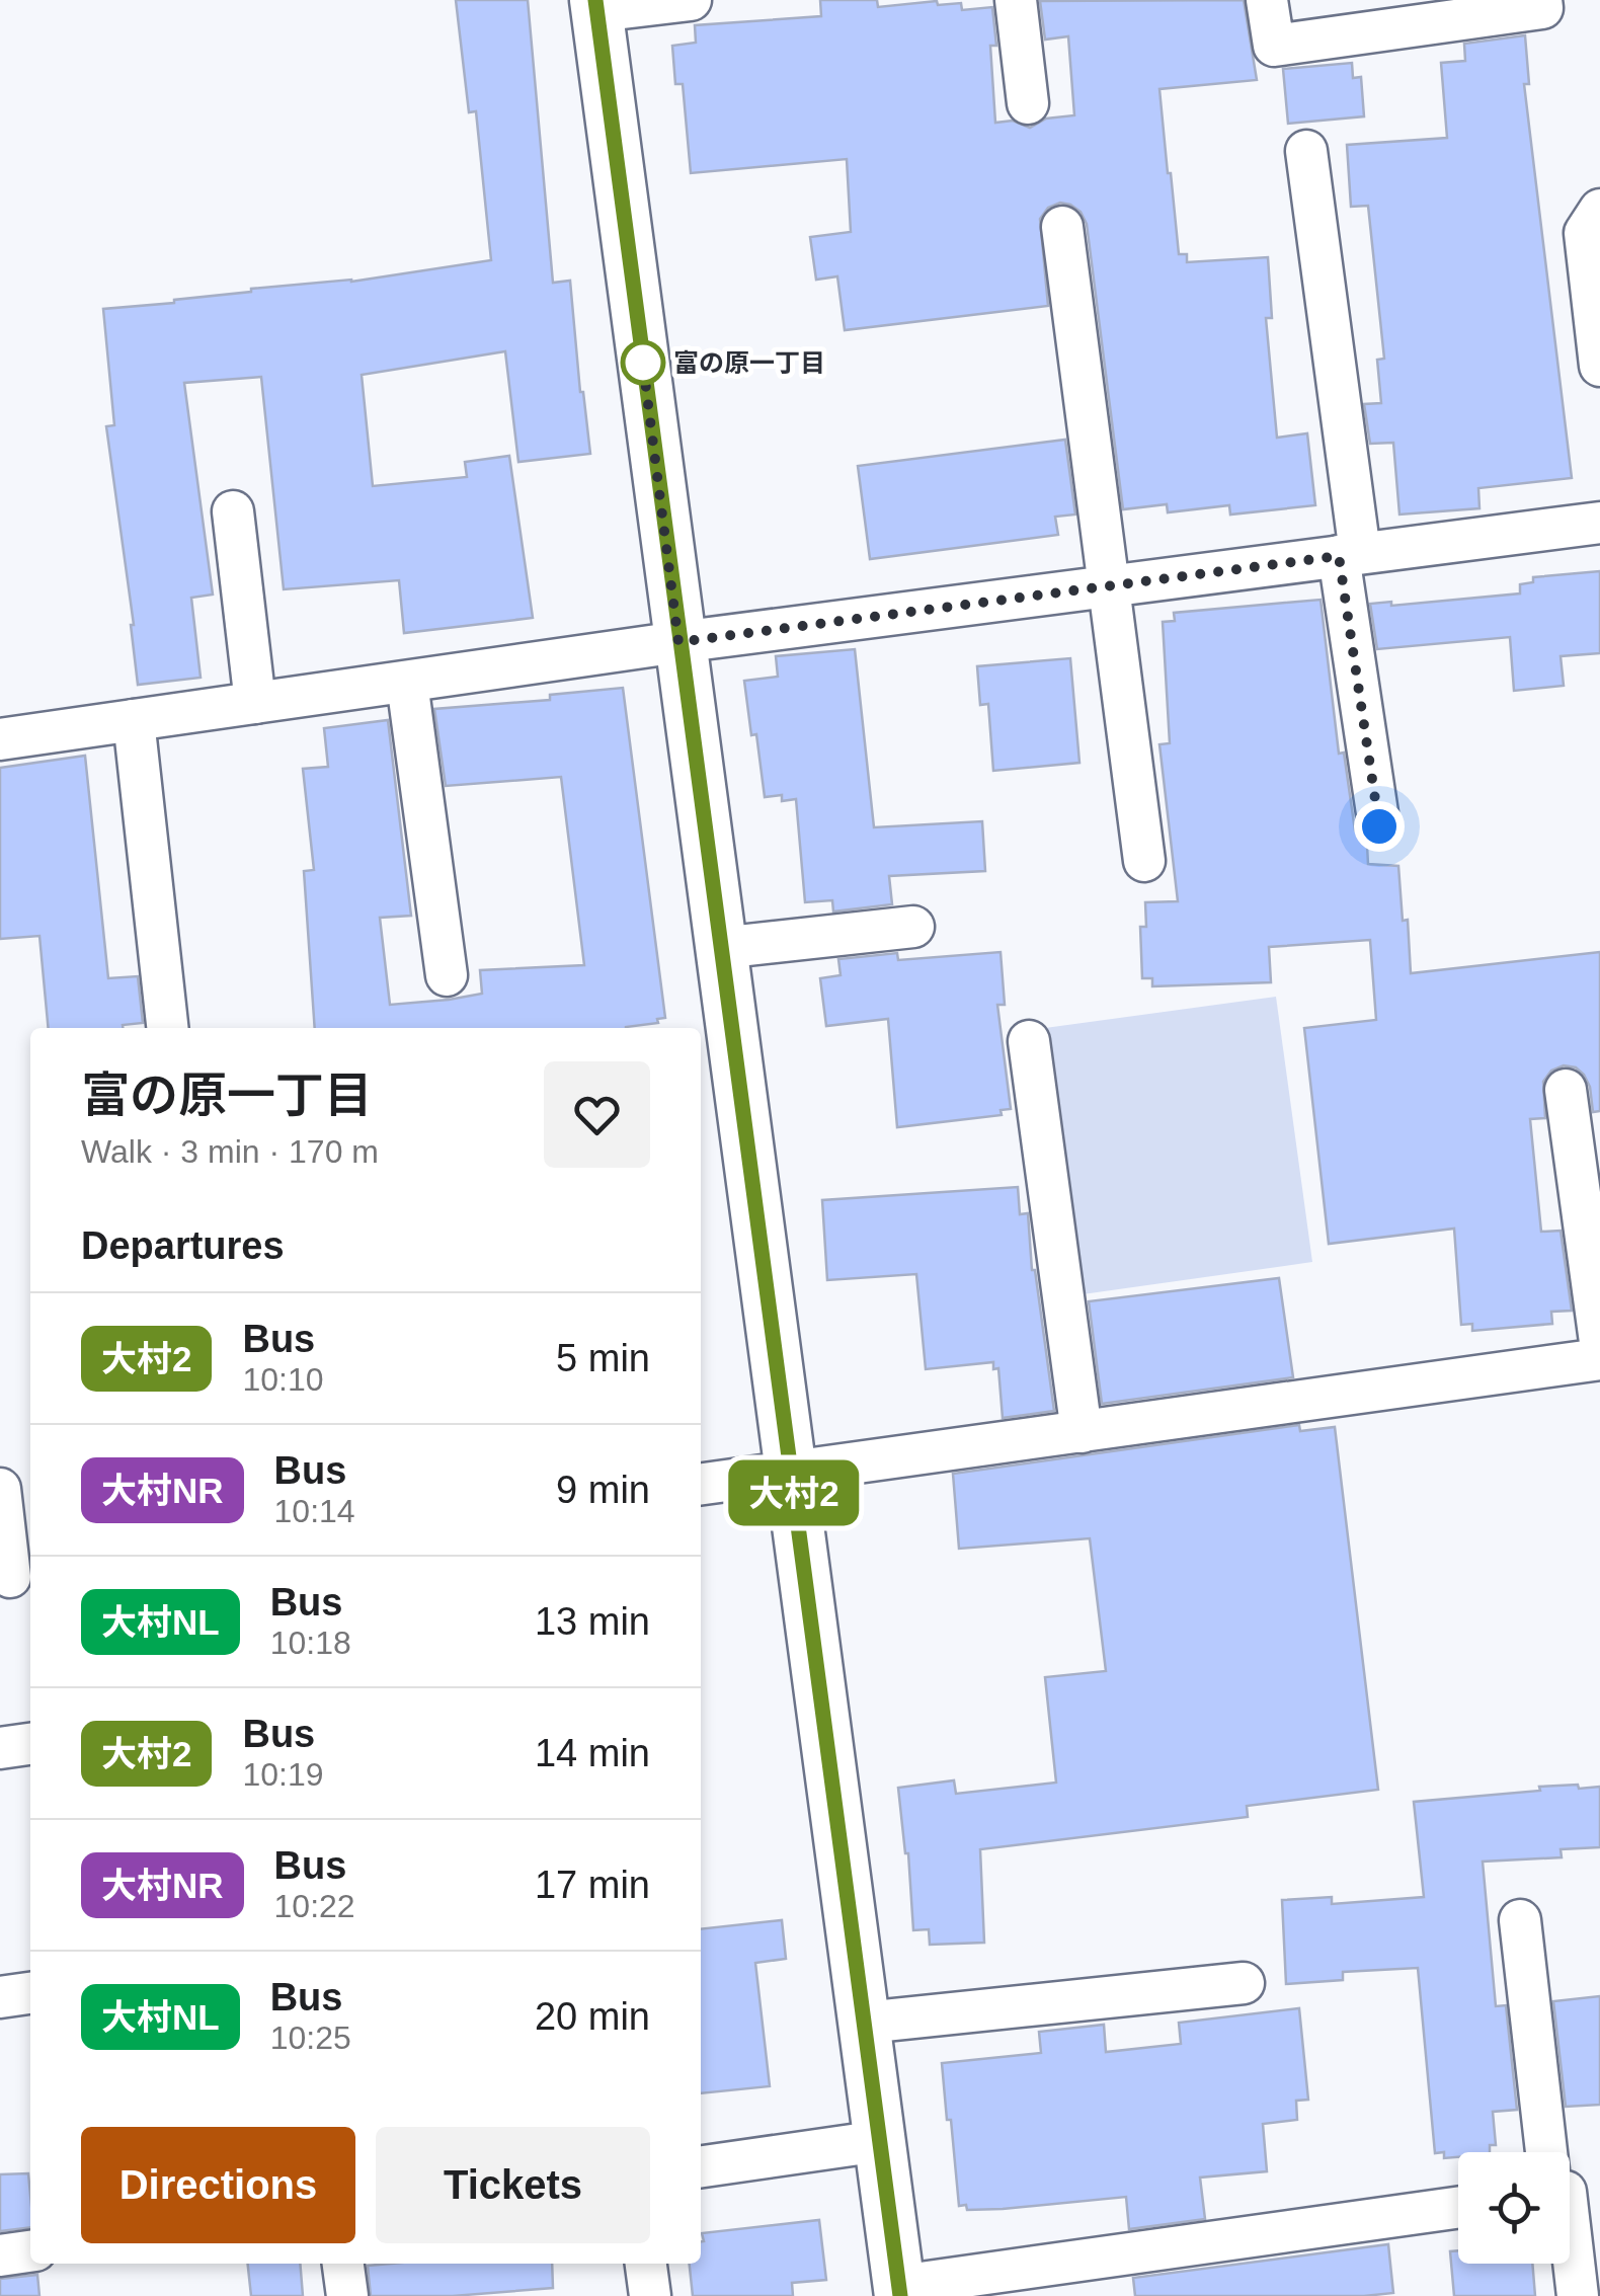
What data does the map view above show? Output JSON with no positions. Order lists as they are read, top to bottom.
{
  "places": ["富の原一丁目"],
  "lines": ["bus line 大村2"],
  "page": {
    "on_map": "大村2",
    "heading": [
      ["富の原一丁目", "Walk · 3 min · 170 m"],
      "Departures"
    ],
    "list": [
      {
        "mark": "大村2",
        "name": "Bus",
        "note": "10:10",
        "value": "5 min"
      },
      {
        "mark": "大村NR",
        "name": "Bus",
        "note": "10:14",
        "value": "9 min"
      },
      {
        "mark": "大村NL",
        "name": "Bus",
        "note": "10:18",
        "value": "13 min"
      },
      {
        "mark": "大村2",
        "name": "Bus",
        "note": "10:19",
        "value": "14 min"
      },
      {
        "mark": "大村NR",
        "name": "Bus",
        "note": "10:22",
        "value": "17 min"
      },
      {
        "mark": "大村NL",
        "name": "Bus",
        "note": "10:25",
        "value": "20 min"
      }
    ],
    "buttons": ["Directions", "Tickets"]
  }
}
